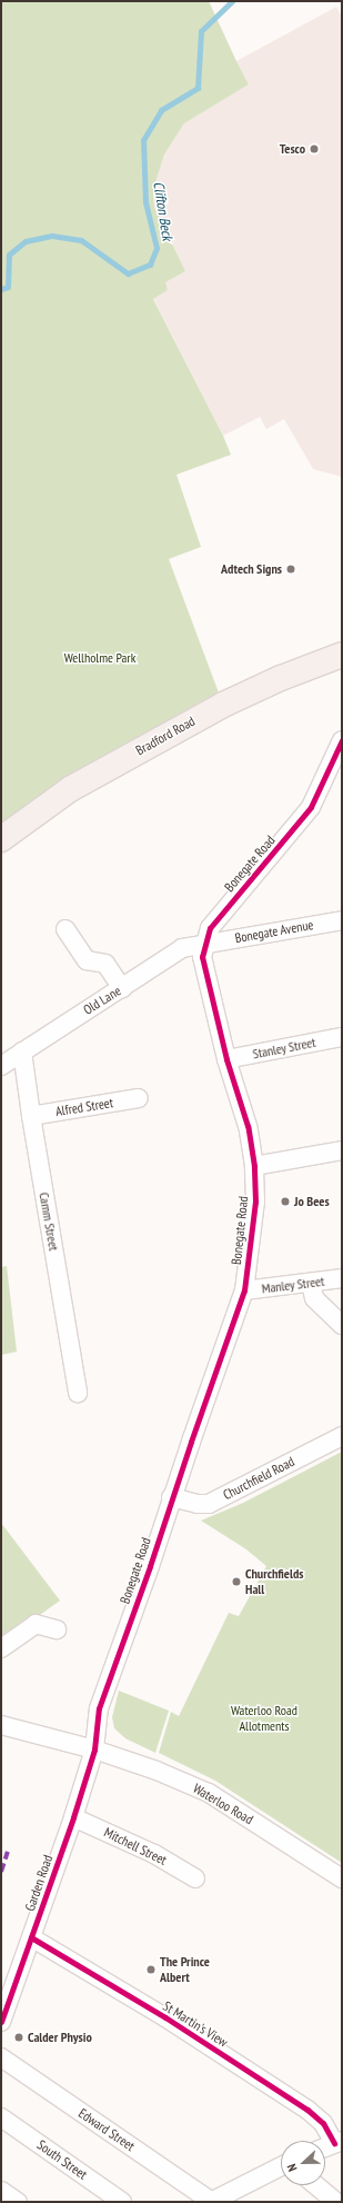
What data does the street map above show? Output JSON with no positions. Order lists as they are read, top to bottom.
{
  "streets": {
    "main road": ["Bradford Road"],
    "street": [
      "Bonegate Road",
      "Bonegate Avenue",
      "Old Lane",
      "Stanley Street",
      "Alfred Street",
      "Camm Street",
      "Manley Street",
      "Churchfield Road",
      "Waterloo Road",
      "Mitchell Street",
      "Garden Road",
      "St Martin's View",
      "Edward Street",
      "South Street"
    ]
  },
  "crossings": [
    ["Bonegate Road", "Bonegate Avenue"],
    ["Bonegate Road", "Old Lane"],
    ["Bonegate Road", "Stanley Street"],
    ["Bonegate Road", "Manley Street"],
    ["Bonegate Road", "Churchfield Road"],
    ["Bonegate Road", "Waterloo Road"],
    ["Bonegate Road", "Garden Road"],
    ["Bonegate Avenue", "Old Lane"],
    ["Old Lane", "Camm Street"],
    ["Alfred Street", "Camm Street"],
    ["Waterloo Road", "Garden Road"],
    ["Mitchell Street", "Garden Road"],
    ["Garden Road", "St Martin's View"]
  ],
  "water": ["Clifton Beck"],
  "parks": ["Wellholme Park", "Waterloo Road Allotments"],
  "places": [
    "Tesco",
    "Adtech Signs",
    "Jo Bees",
    "Churchfields Hall",
    "The Prince Albert",
    "Calder Physio"
  ],
  "north": "left"
}
